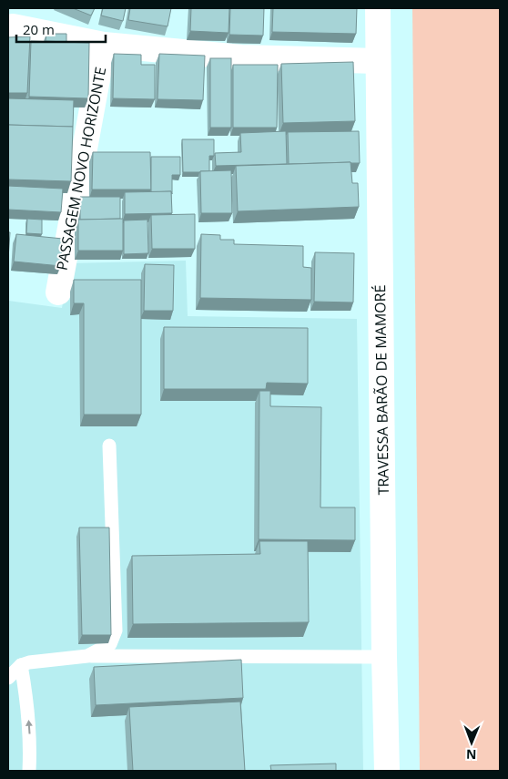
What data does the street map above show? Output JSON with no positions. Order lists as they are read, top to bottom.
{
  "streets": {
    "street": ["PASSAGEM NOVO HORIZONTE", "TRAVESSA BARÃO DE MAMORÉ"]
  },
  "scale_bar": "20 m",
  "north": "bottom"
}
